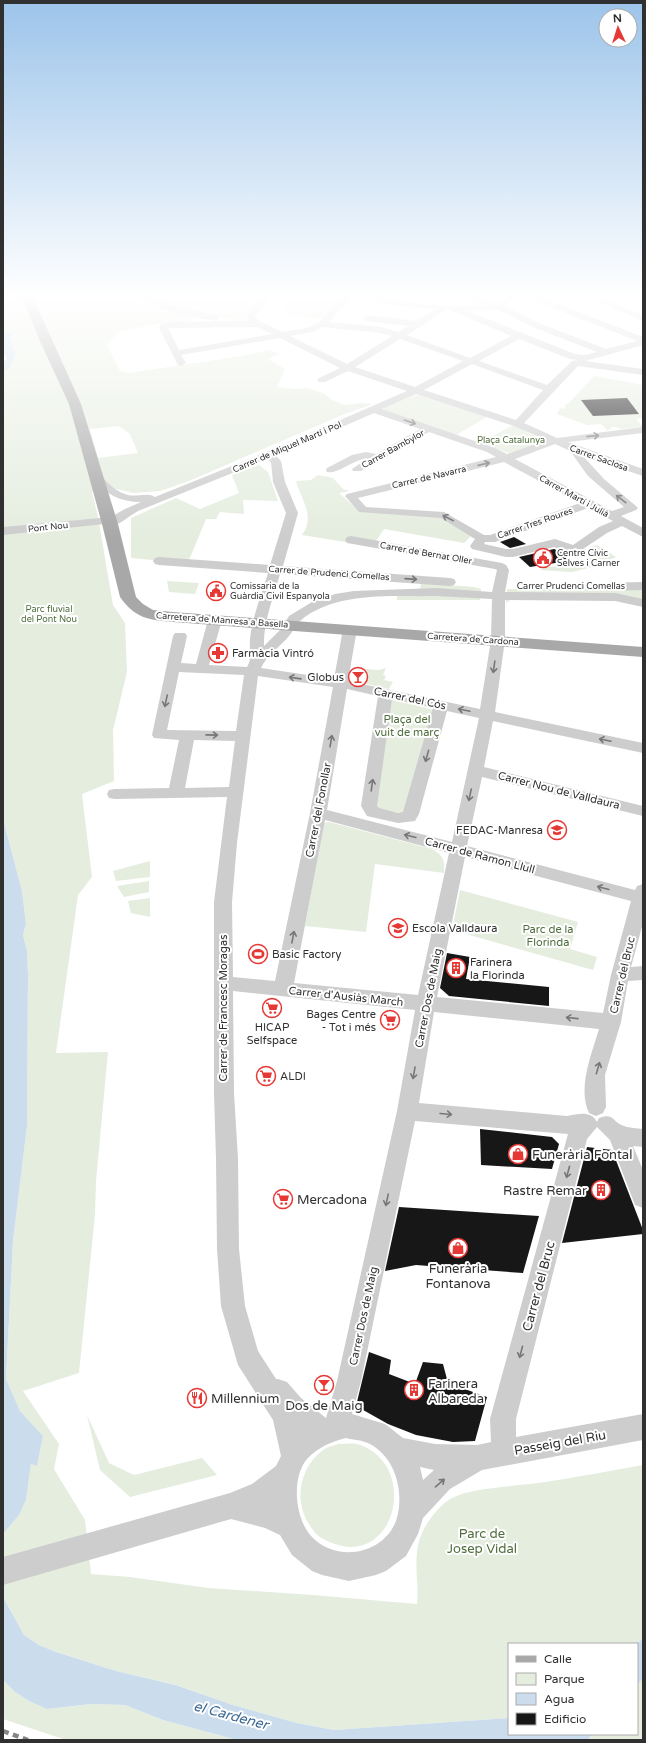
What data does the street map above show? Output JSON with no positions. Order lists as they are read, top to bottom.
{
  "streets": {
    "main road": ["Carretera de Manresa a Basella", "Carretera de Cardona"],
    "street": [
      "Carrer de Miquel Martí i Pol",
      "Carrer Bambylor",
      "Carrer Saclosa",
      "Carrer de Navarra",
      "Carrer Martí i Julià",
      "Carrer Tres Roures",
      "Pont Nou",
      "Carrer de Bernat Oller",
      "Carrer de Prudenci Comellas",
      "Carrer Prudenci Comellas",
      "Carrer del Cós",
      "Carrer Nou de Valldaura",
      "Carrer del Fonollar",
      "Carrer de Ramon Llull",
      "Carrer del Bruc",
      "Carrer d'Ausiàs March",
      "Carrer Dos de Maig",
      "Carrer de Francesc Moragas",
      "Passeig del Riu"
    ]
  },
  "crossings": [
    ["Carrer de Miquel Martí i Pol", "Carrer Saclosa"],
    ["Carrer de Miquel Martí i Pol", "Carrer Martí i Julià"],
    ["Carrer de Miquel Martí i Pol", "Pont Nou"],
    ["Carrer de Miquel Martí i Pol", "Carretera de Manresa a Basella"],
    ["Carrer de Miquel Martí i Pol", "Carrer de Francesc Moragas"],
    ["Carrer Bambylor", "Carrer Martí i Julià"],
    ["Carrer de Navarra", "Carrer Martí i Julià"],
    ["Carrer de Navarra", "Carrer Tres Roures"],
    ["Carrer Martí i Julià", "Carrer Tres Roures"],
    ["Pont Nou", "Carretera de Manresa a Basella"],
    ["Carrer de Bernat Oller", "Carrer de Prudenci Comellas"],
    ["Carrer de Bernat Oller", "Carrer Prudenci Comellas"],
    ["Carrer de Bernat Oller", "Carrer Dos de Maig"],
    ["Carrer de Prudenci Comellas", "Carrer Prudenci Comellas"],
    ["Carrer de Prudenci Comellas", "Carrer Dos de Maig"],
    ["Carrer de Prudenci Comellas", "Carrer de Francesc Moragas"],
    ["Carrer Prudenci Comellas", "Carrer Dos de Maig"],
    ["Carretera de Manresa a Basella", "Carretera de Cardona"],
    ["Carretera de Manresa a Basella", "Carrer de Francesc Moragas"],
    ["Carretera de Cardona", "Carrer del Fonollar"],
    ["Carretera de Cardona", "Carrer Dos de Maig"],
    ["Carrer del Cós", "Carrer del Fonollar"],
    ["Carrer del Cós", "Carrer Dos de Maig"],
    ["Carrer del Cós", "Carrer de Francesc Moragas"],
    ["Carrer Nou de Valldaura", "Carrer Dos de Maig"],
    ["Carrer del Fonollar", "Carrer de Ramon Llull"],
    ["Carrer del Fonollar", "Carrer d'Ausiàs March"],
    ["Carrer de Ramon Llull", "Carrer del Bruc"],
    ["Carrer de Ramon Llull", "Carrer Dos de Maig"],
    ["Carrer del Bruc", "Carrer d'Ausiàs March"],
    ["Carrer del Bruc", "Passeig del Riu"],
    ["Carrer d'Ausiàs March", "Carrer Dos de Maig"],
    ["Carrer d'Ausiàs March", "Carrer de Francesc Moragas"],
    ["Carrer Dos de Maig", "Carrer de Francesc Moragas"],
    ["Carrer Dos de Maig", "Passeig del Riu"],
    ["Carrer de Francesc Moragas", "Passeig del Riu"]
  ],
  "one_way": ["Carrer del Fonollar", "Carrer de Ramon Llull", "Carrer Dos de Maig"],
  "water": ["el Cardener"],
  "parks": [
    "Plaça Catalunya",
    "Parc fluvial del Pont Nou",
    "Plaça del vuit de març",
    "Parc de la Florinda",
    "Parc de Josep Vidal"
  ],
  "places": {
    "public building": ["Centre Cívic Selves i Carner", "Comissaria de la Guàrdia Civil Espanyola"],
    "pharmacy": ["Farmàcia Vintró"],
    "bar": ["Globus", "Dos de Maig"],
    "school or university": ["FEDAC-Manresa", "Escola Valldaura"],
    "sports": ["Basic Factory"],
    "building": ["Farinera la Florinda", "Rastre Remar", "Farinera Albareda"],
    "supermarket": [
      "HICAP Selfspace",
      "Bages Centre - Tot i més",
      "ALDI",
      "Mercadona"
    ],
    "shop": ["Funerària Fontal", "Funerària Fontanova"],
    "restaurant": ["Millennium"]
  },
  "legend": [
    "Calle",
    "Parque",
    "Agua",
    "Edificio"
  ],
  "north": "top"
}
